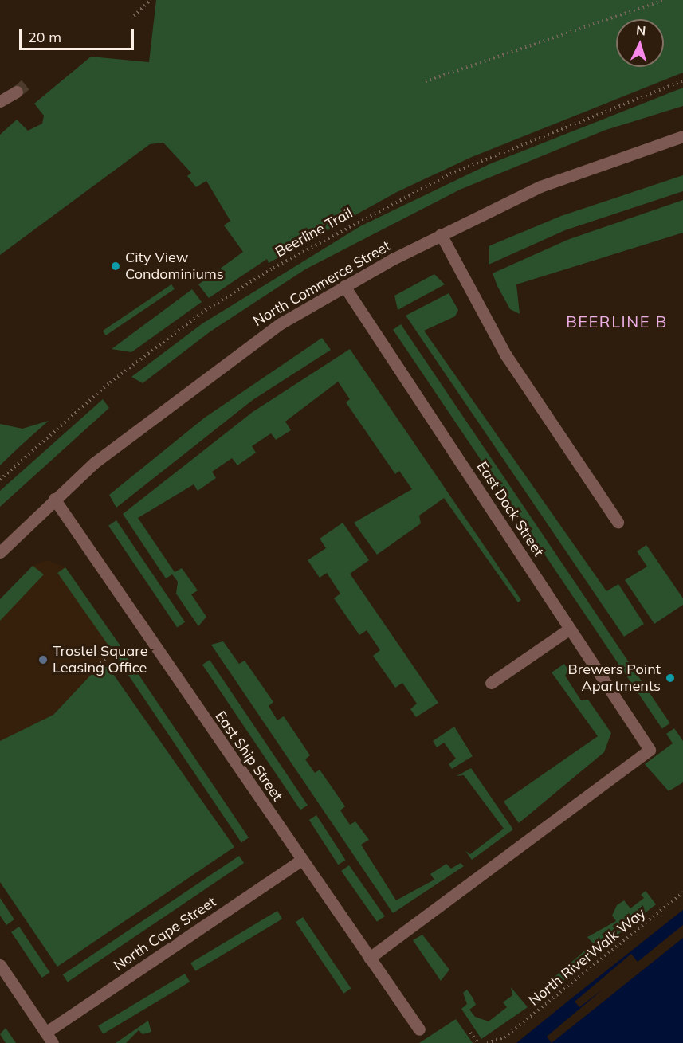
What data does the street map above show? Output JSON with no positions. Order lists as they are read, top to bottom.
{
  "streets": {
    "street": [
      "North Commerce Street",
      "East Dock Street",
      "East Ship Street",
      "North Cape Street"
    ],
    "path": ["Beerline Trail", "North RiverWalk Way"]
  },
  "crossings": [
    ["North Commerce Street", "East Dock Street"],
    ["North Commerce Street", "East Ship Street"],
    ["East Dock Street", "East Ship Street"],
    ["East Ship Street", "North Cape Street"]
  ],
  "districts": ["BEERLINE B"],
  "places": ["City View Condominiums", "Trostel Square Leasing Office", "Brewers Point Apartments"],
  "scale_bar": "20 m",
  "north": "top"
}
